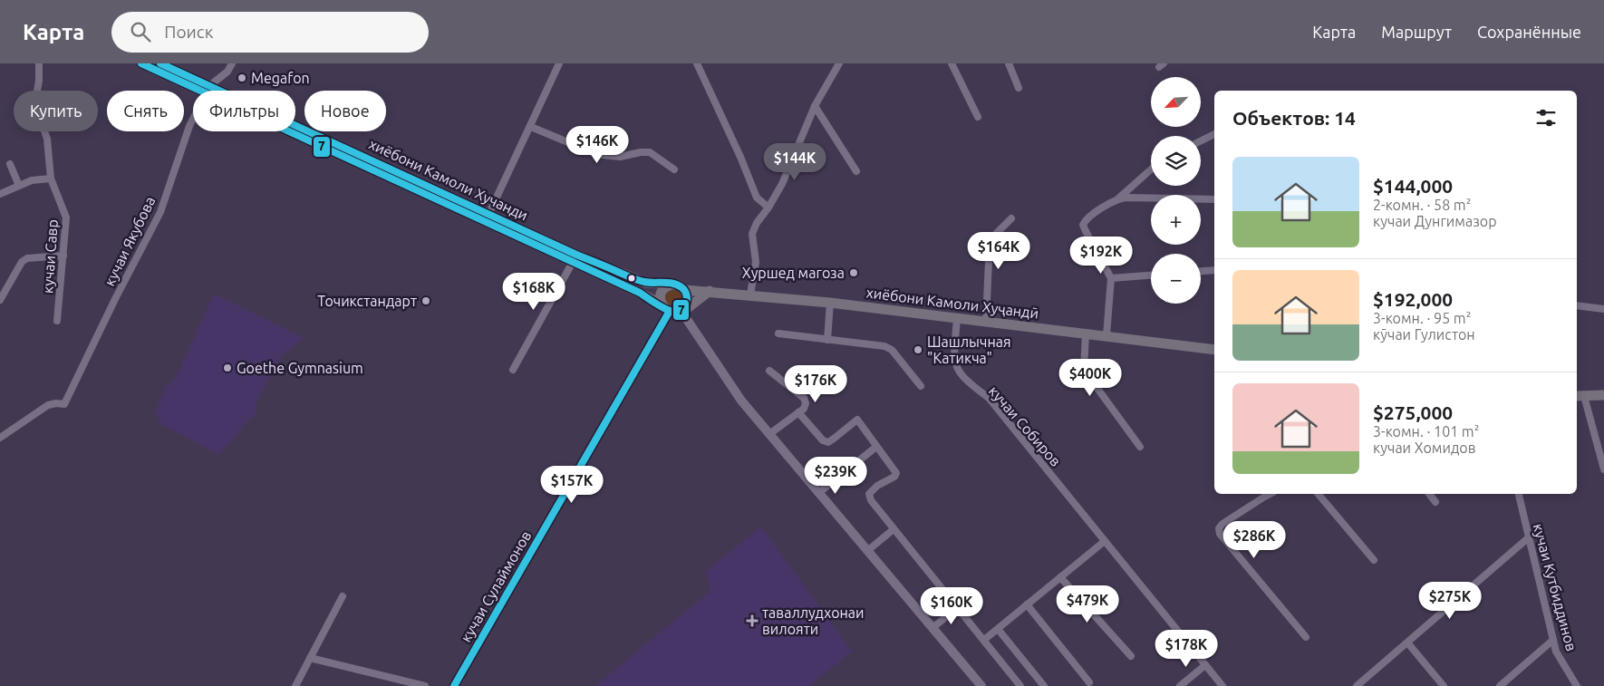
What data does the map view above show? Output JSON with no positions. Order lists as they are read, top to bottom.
{
  "streets": {
    "main road": ["хиёбони Камоли Хучанди", "хиёбони Камоли Хуҷандӣ", "кучаи Сулаймонов"],
    "street": [
      "кучаи Якубова",
      "кучаи Савр",
      "кучаи Собиров",
      "кучаи Кутбиддинов"
    ]
  },
  "crossings": [
    ["хиёбони Камоли Хучанди", "кучаи Якубова"],
    ["хиёбони Камоли Хуҷандӣ", "кучаи Собиров"],
    ["хиёбони Камоли Хуҷандӣ", "кучаи Сулаймонов"]
  ],
  "places": {
    "other": [
      "Megafon",
      "Хуршед магоза",
      "Точикстандарт",
      "Шашлычная \"Катикча\"",
      "Goethe Gymnasium"
    ],
    "health": ["таваллудхонаи вилояти"]
  },
  "lines": ["transit line 7"],
  "north": "bottom left",
  "page": {
    "header": "Карта",
    "search": "Поиск",
    "nav": ["Карта", "Маршрут", "Сохранённые"],
    "map_buttons": ["+", "−"],
    "chip": [
      "Купить",
      "Снять",
      "Фильтры",
      "Новое"
    ],
    "heading": "Объектов: 14",
    "price": [
      "$146K",
      "$144K",
      "$164K",
      "$192K",
      "$168K",
      "$400K",
      "$176K",
      "$239K",
      "$157K",
      "$286K",
      "$275K",
      "$479K",
      "$160K",
      "$178K"
    ],
    "list": [
      {
        "name": "$144,000",
        "note": "2-комн. · 58 m² · кучаи Дунгимазор"
      },
      {
        "name": "$192,000",
        "note": "3-комн. · 95 m² · кӯчаи Гулистон"
      },
      {
        "name": "$275,000",
        "note": "3-комн. · 101 m² · кучаи Хомидов"
      }
    ]
  }
}
